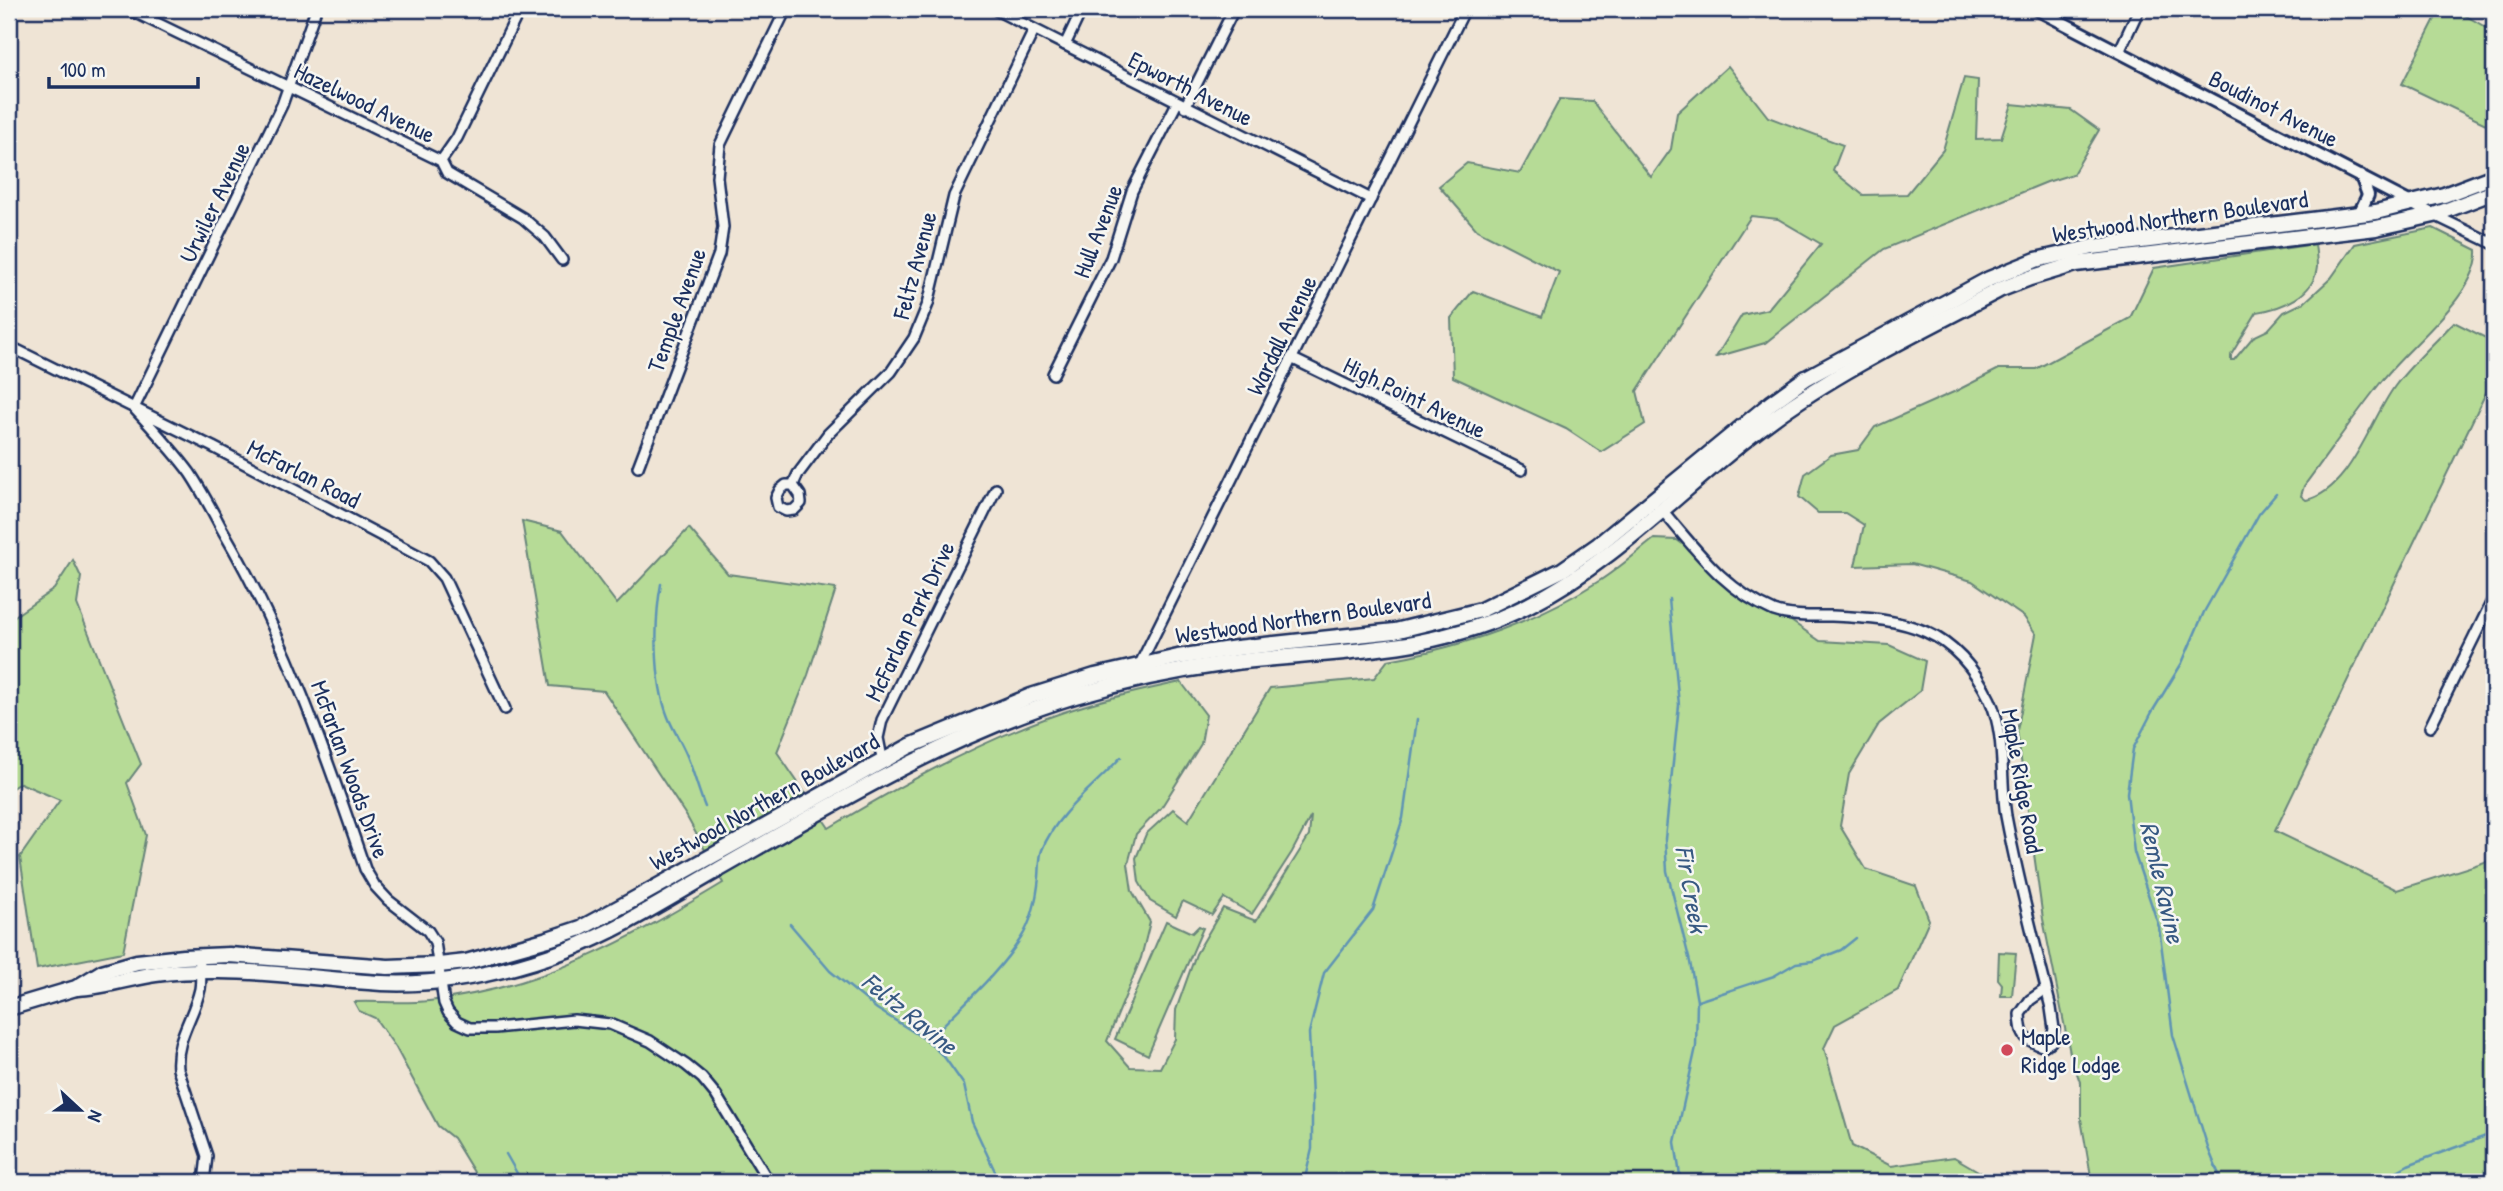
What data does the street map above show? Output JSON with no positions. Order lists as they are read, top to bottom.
{
  "streets": {
    "main road": ["Westwood Northern Boulevard"],
    "street": [
      "Epworth Avenue",
      "Hazelwood Avenue",
      "Boudinot Avenue",
      "Urwiler Avenue",
      "Hull Avenue",
      "Feltz Avenue",
      "Temple Avenue",
      "Wardall Avenue",
      "High Point Avenue",
      "McFarlan Road",
      "McFarlan Park Drive",
      "McFarlan Woods Drive",
      "Maple Ridge Road"
    ]
  },
  "crossings": [
    ["Epworth Avenue", "Hull Avenue"],
    ["Epworth Avenue", "Feltz Avenue"],
    ["Epworth Avenue", "Wardall Avenue"],
    ["Hazelwood Avenue", "Urwiler Avenue"],
    ["Boudinot Avenue", "Westwood Northern Boulevard"],
    ["Urwiler Avenue", "McFarlan Road"],
    ["Urwiler Avenue", "McFarlan Woods Drive"],
    ["Westwood Northern Boulevard", "Wardall Avenue"],
    ["Westwood Northern Boulevard", "McFarlan Park Drive"],
    ["Westwood Northern Boulevard", "McFarlan Woods Drive"],
    ["Westwood Northern Boulevard", "Maple Ridge Road"],
    ["Wardall Avenue", "High Point Avenue"],
    ["McFarlan Road", "McFarlan Woods Drive"]
  ],
  "water": ["Remle Ravine", "Fir Creek", "Feltz Ravine"],
  "places": ["Maple Ridge Lodge"],
  "scale_bar": "100 m",
  "north": "right"
}
